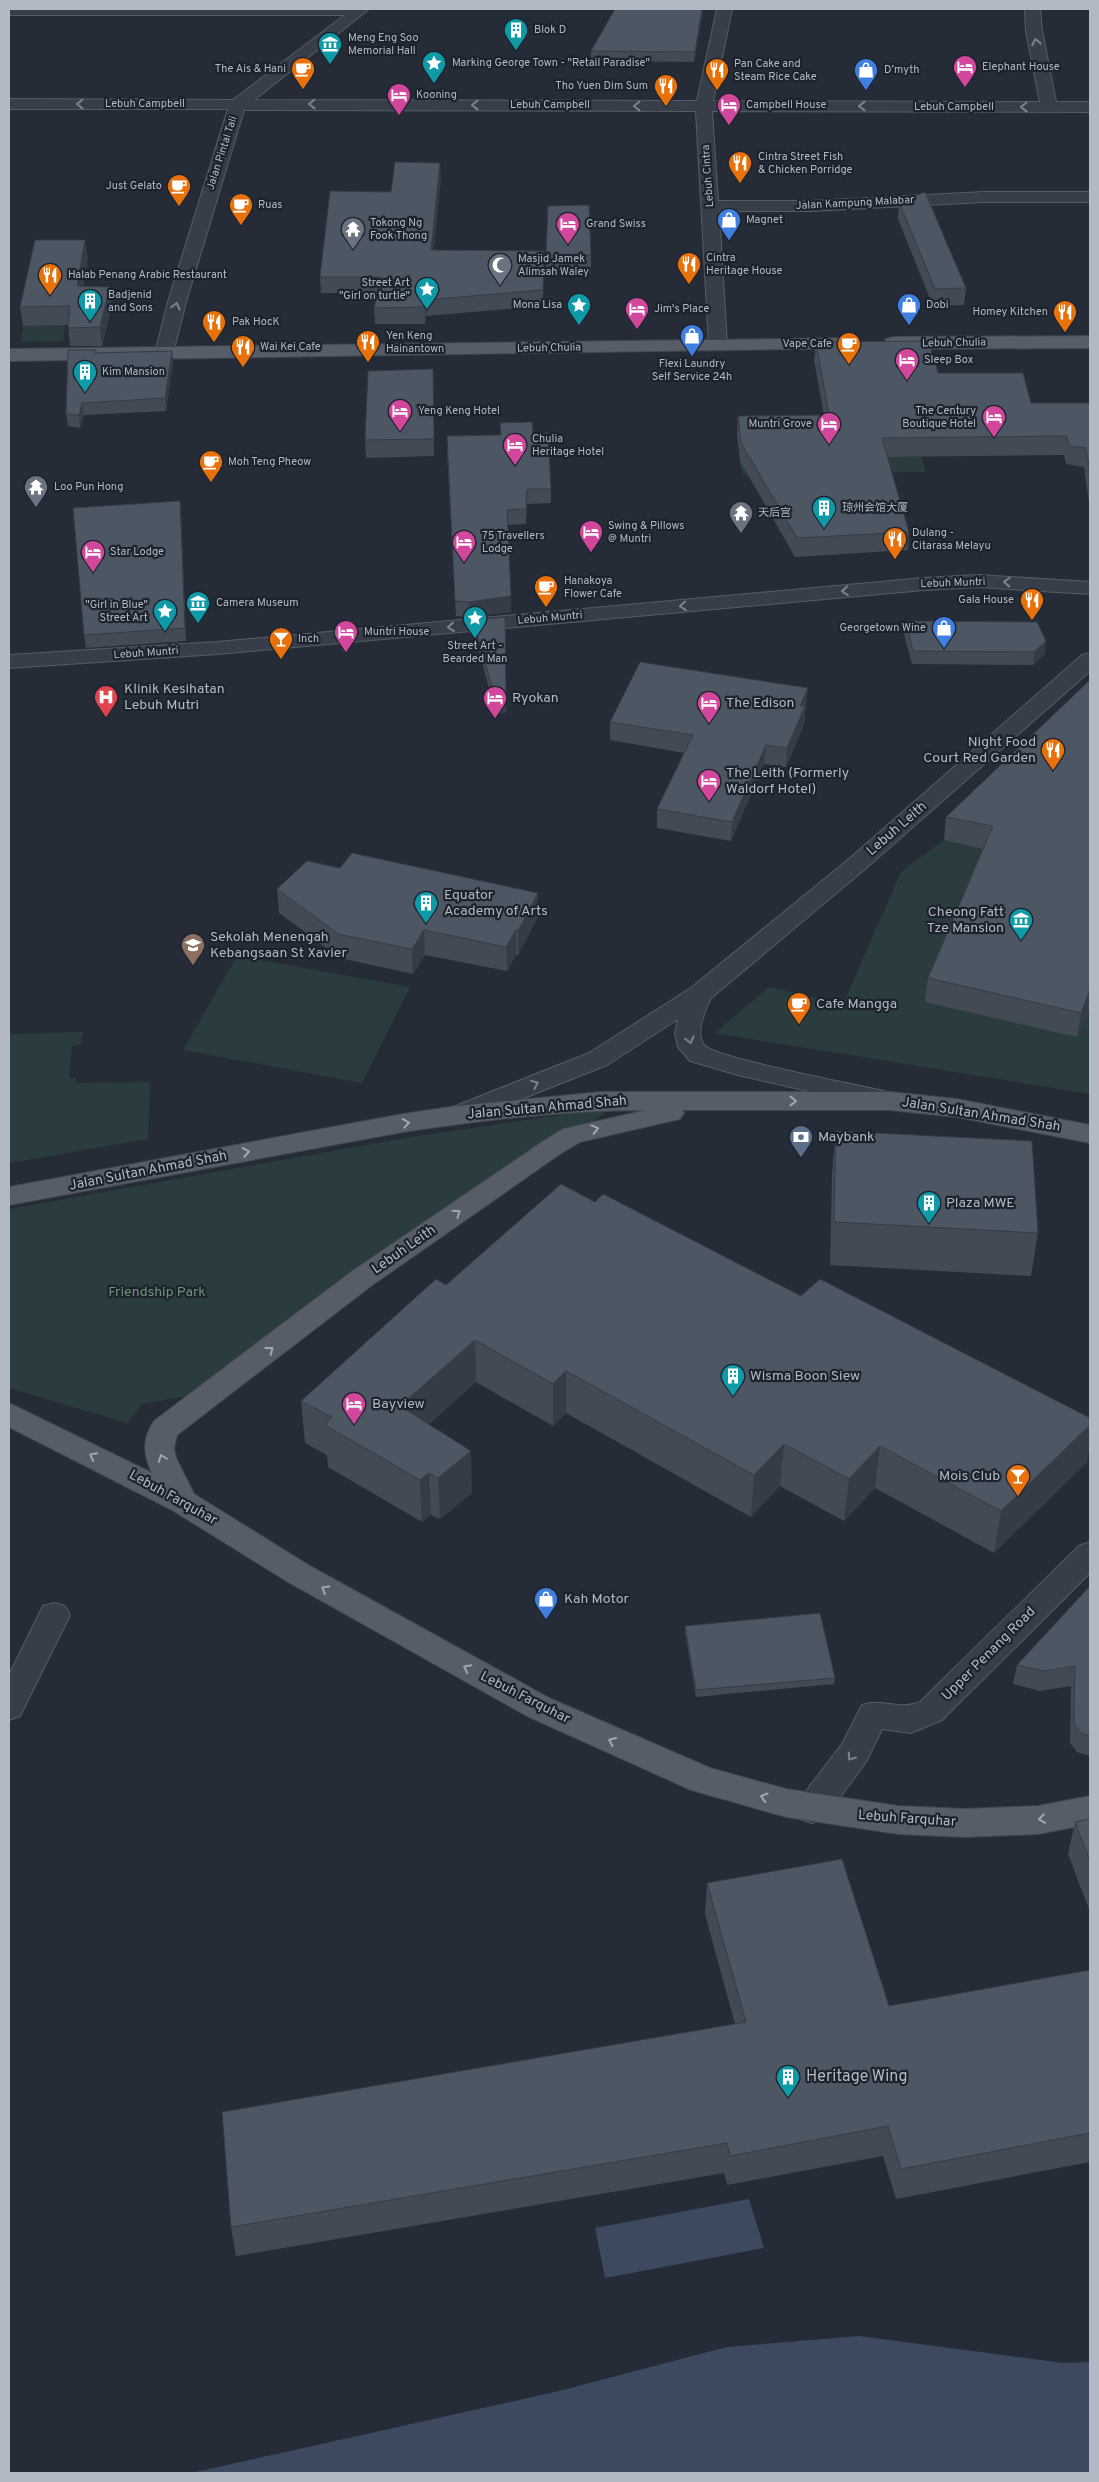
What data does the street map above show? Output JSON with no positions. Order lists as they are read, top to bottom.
{
  "streets": {
    "main road": [
      "Lebuh Chulia",
      "Lebuh Leith",
      "Jalan Sultan Ahmad Shah",
      "Lebuh Farquhar"
    ],
    "street": [
      "Lebuh Campbell",
      "Jalan Pintal Tali",
      "Lebuh Cintra",
      "Jalan Kampung Malabar",
      "Lebuh Muntri",
      "Upper Penang Road"
    ]
  },
  "crossings": [
    ["Lebuh Campbell", "Jalan Pintal Tali"],
    ["Lebuh Campbell", "Lebuh Cintra"],
    ["Jalan Pintal Tali", "Lebuh Chulia"],
    ["Lebuh Cintra", "Jalan Kampung Malabar"],
    ["Lebuh Cintra", "Lebuh Chulia"],
    ["Lebuh Leith", "Jalan Sultan Ahmad Shah"],
    ["Lebuh Leith", "Lebuh Farquhar"],
    ["Lebuh Farquhar", "Upper Penang Road"]
  ],
  "one_way": [
    "Jalan Pintal Tali",
    "Lebuh Muntri",
    "Lebuh Leith",
    "Jalan Sultan Ahmad Shah",
    "Lebuh Farquhar",
    "Upper Penang Road"
  ],
  "parks": ["Friendship Park"],
  "places": {
    "building": [
      "Blok D",
      "Badjenid and Sons",
      "Kim Mansion",
      "琼州会馆大厦",
      "Equator Academy of Arts",
      "Plaza MWE",
      "Wisma Boon Siew",
      "Heritage Wing"
    ],
    "museum": ["Meng Eng Soo Memorial Hall", "Camera Museum", "Cheong Fatt Tze Mansion"],
    "place": [
      "Marking George Town - \"Retail Paradise\"",
      "Street Art \"Girl on turtle\"",
      "Mona Lisa",
      "\"Girl in Blue\" Street Art",
      "Street Art - Bearded Man"
    ],
    "hotel": [
      "Elephant House",
      "Kooning",
      "Campbell House",
      "Grand Swiss",
      "Jim's Place",
      "Sleep Box",
      "Yeng Keng Hotel",
      "The Century Boutique Hotel",
      "Muntri Grove",
      "Chulia Heritage Hotel",
      "Swing & Pillows @ Muntri",
      "75 Travellers Lodge",
      "Star Lodge",
      "Muntri House",
      "Ryokan",
      "The Edison",
      "The Leith (Formerly Waldorf Hotel)",
      "Bayview"
    ],
    "cafe": [
      "The Ais & Hani",
      "Just Gelato",
      "Ruas",
      "Vape Cafe",
      "Moh Teng Pheow",
      "Hanakoya Flower Cafe",
      "Cafe Mangga"
    ],
    "restaurant": [
      "Pan Cake and Steam Rice Cake",
      "Tho Yuen Dim Sum",
      "Cintra Street Fish & Chicken Porridge",
      "Cintra Heritage House",
      "Halab Penang Arabic Restaurant",
      "Homey Kitchen",
      "Pak HocK",
      "Yen Keng Hainantown",
      "Wai Kei Cafe",
      "Dulang - Citarasa Melayu",
      "Gala House",
      "Night Food Court Red Garden"
    ],
    "shop": [
      "D’myth",
      "Magnet",
      "Dobi",
      "Flexi Laundry Self Service 24h",
      "Georgetown Wine",
      "Kah Motor"
    ],
    "temple": ["Tokong Ng Fook Thong", "Loo Pun Hong", "天后宫"],
    "mosque": ["Masjid Jamek Alimsah Waley"],
    "bar": ["Inch", "Mois Club"],
    "hospital": ["Klinik Kesihatan Lebuh Mutri"],
    "school or university": ["Sekolah Menengah Kebangsaan St Xavier"],
    "bank": ["Maybank"]
  }
}
